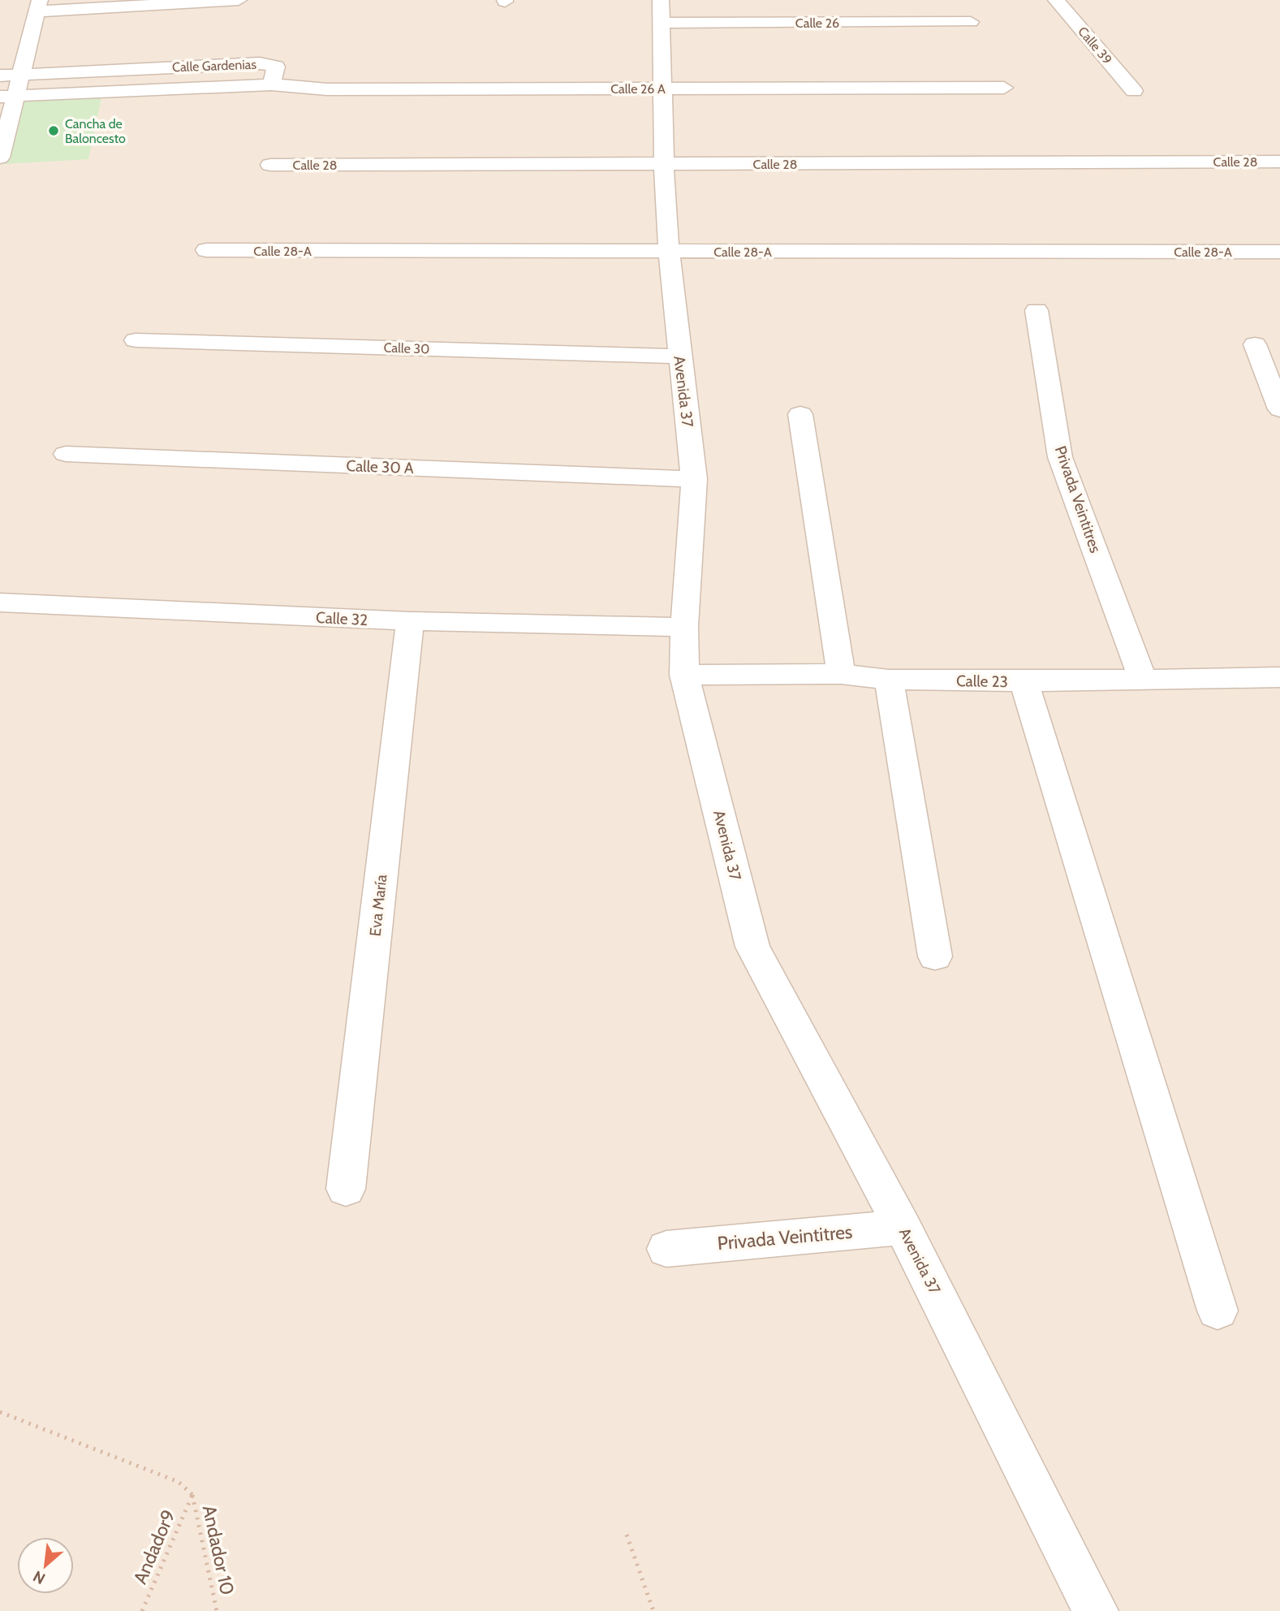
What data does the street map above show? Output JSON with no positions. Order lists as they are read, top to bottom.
{
  "streets": {
    "street": [
      "Calle 26",
      "Calle 39",
      "Calle Gardenias",
      "Calle 26 A",
      "Calle 28",
      "Calle 28-A",
      "Calle 30",
      "Avenida 37",
      "Calle 30 A",
      "Privada Veintitres",
      "Calle 32",
      "Calle 23",
      "Eva María"
    ],
    "path": ["Andador9", "Andador 10"]
  },
  "crossings": [
    ["Calle 26", "Avenida 37"],
    ["Calle Gardenias", "Calle 26 A"],
    ["Calle 26 A", "Avenida 37"],
    ["Calle 28", "Avenida 37"],
    ["Calle 28-A", "Avenida 37"],
    ["Calle 30", "Avenida 37"],
    ["Avenida 37", "Calle 30 A"],
    ["Avenida 37", "Privada Veintitres"],
    ["Avenida 37", "Calle 32"],
    ["Avenida 37", "Calle 23"],
    ["Privada Veintitres", "Calle 23"],
    ["Calle 32", "Eva María"],
    ["Andador9", "Andador 10"]
  ],
  "places": ["Cancha de Baloncesto"],
  "north": "bottom left"
}
